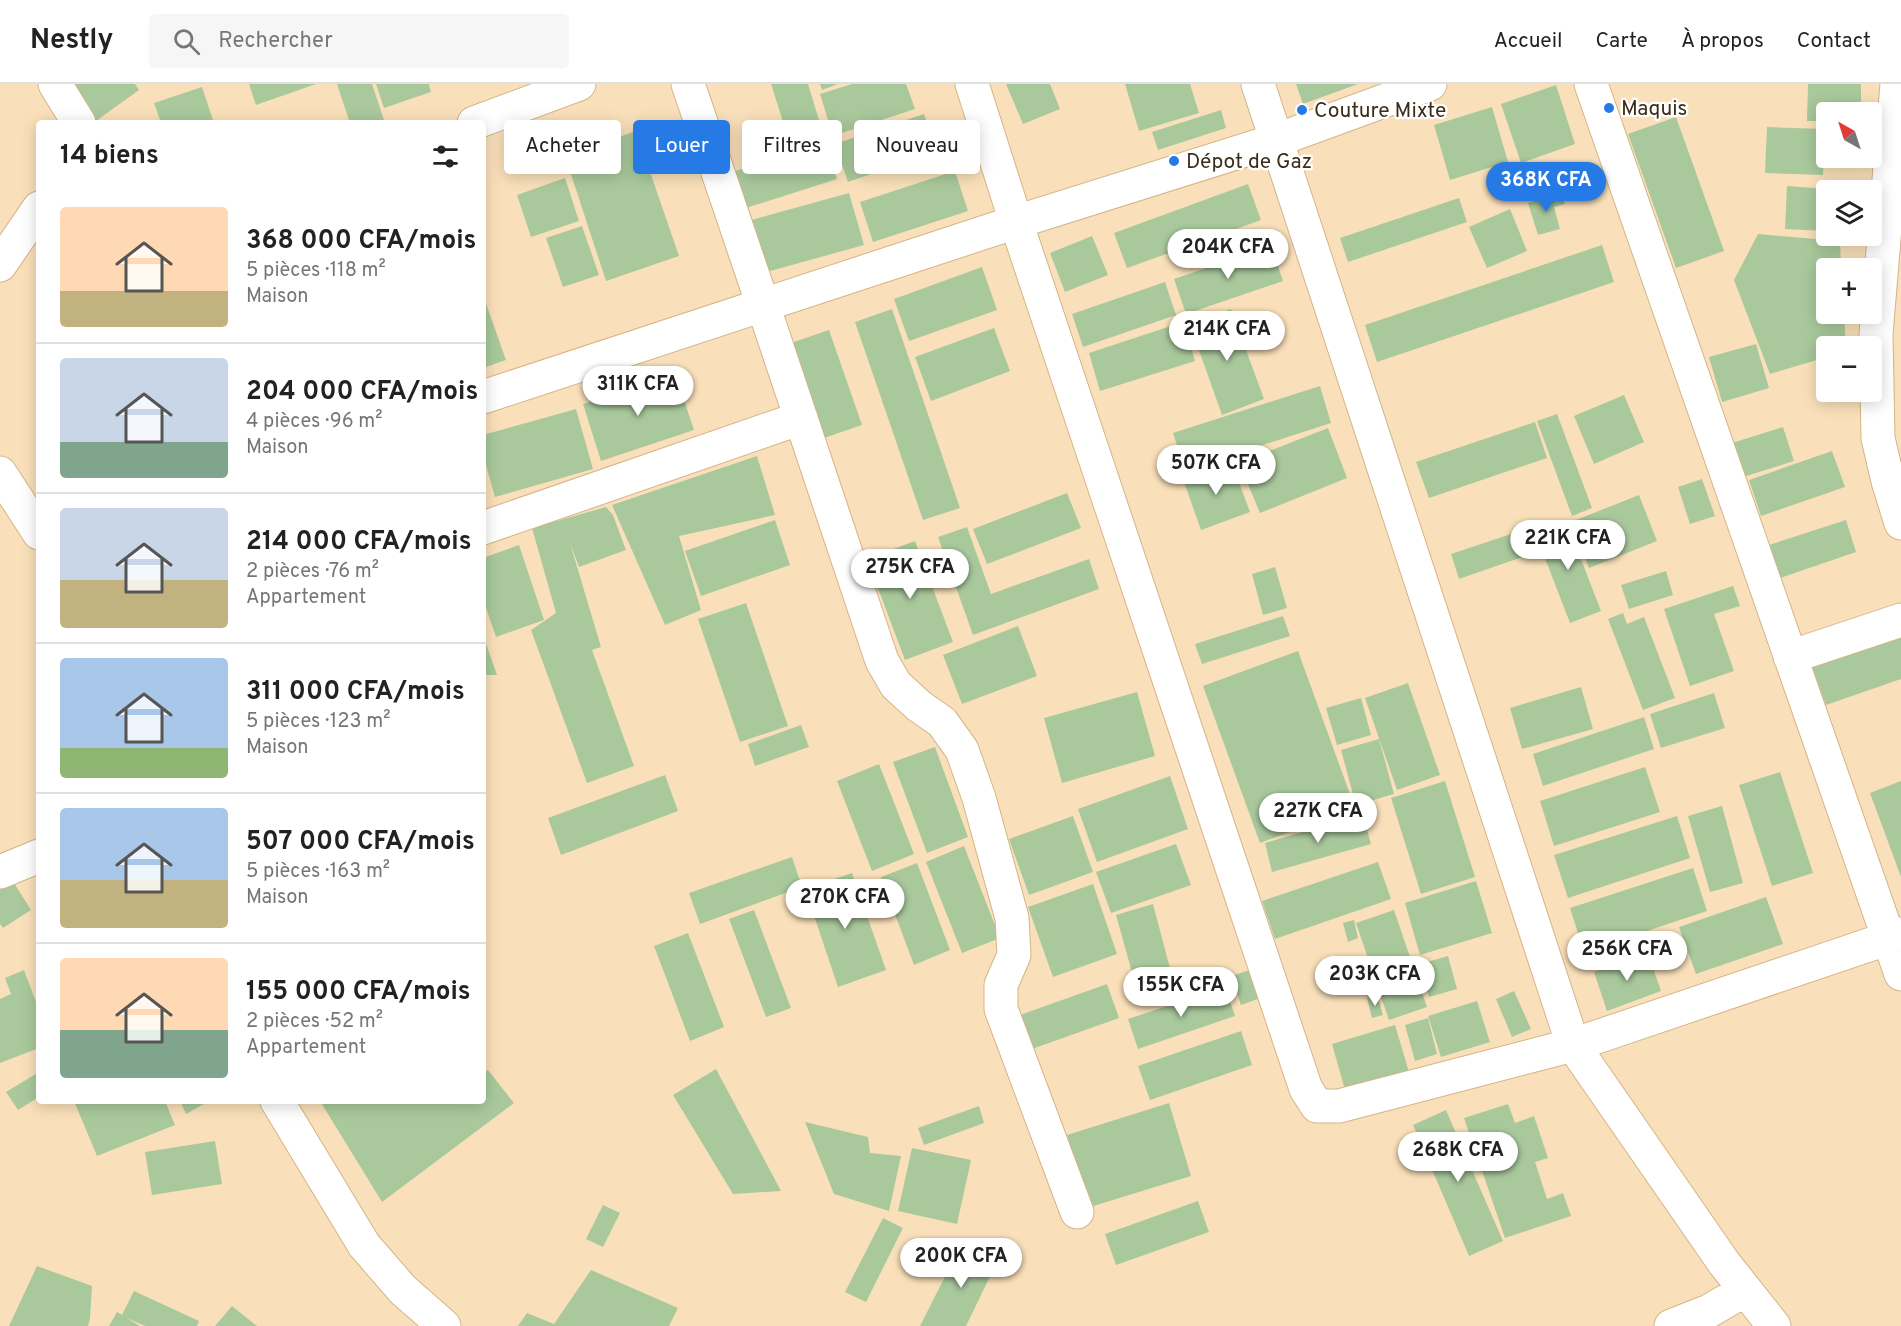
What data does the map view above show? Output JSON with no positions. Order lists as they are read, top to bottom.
{
  "places": ["Maquis", "Couture Mixte", "Dépot de Gaz"],
  "north": "top left",
  "page": {
    "header": "Nestly",
    "search": "Rechercher",
    "nav": [
      "Accueil",
      "Carte",
      "À propos",
      "Contact"
    ],
    "map_buttons": ["+", "−"],
    "chip": [
      "Acheter",
      "Louer",
      "Filtres",
      "Nouveau"
    ],
    "heading": "14 biens",
    "price": [
      "368K CFA",
      "204K CFA",
      "214K CFA",
      "311K CFA",
      "507K CFA",
      "221K CFA",
      "275K CFA",
      "227K CFA",
      "270K CFA",
      "256K CFA",
      "203K CFA",
      "155K CFA",
      "268K CFA",
      "200K CFA"
    ],
    "list": [
      {
        "name": "368 000 CFA/mois",
        "note": "5 pièces · 118 m² · Maison"
      },
      {
        "name": "204 000 CFA/mois",
        "note": "4 pièces · 96 m² · Maison"
      },
      {
        "name": "214 000 CFA/mois",
        "note": "2 pièces · 76 m² · Appartement"
      },
      {
        "name": "311 000 CFA/mois",
        "note": "5 pièces · 123 m² · Maison"
      },
      {
        "name": "507 000 CFA/mois",
        "note": "5 pièces · 163 m² · Maison"
      },
      {
        "name": "155 000 CFA/mois",
        "note": "2 pièces · 52 m² · Appartement"
      }
    ]
  }
}
